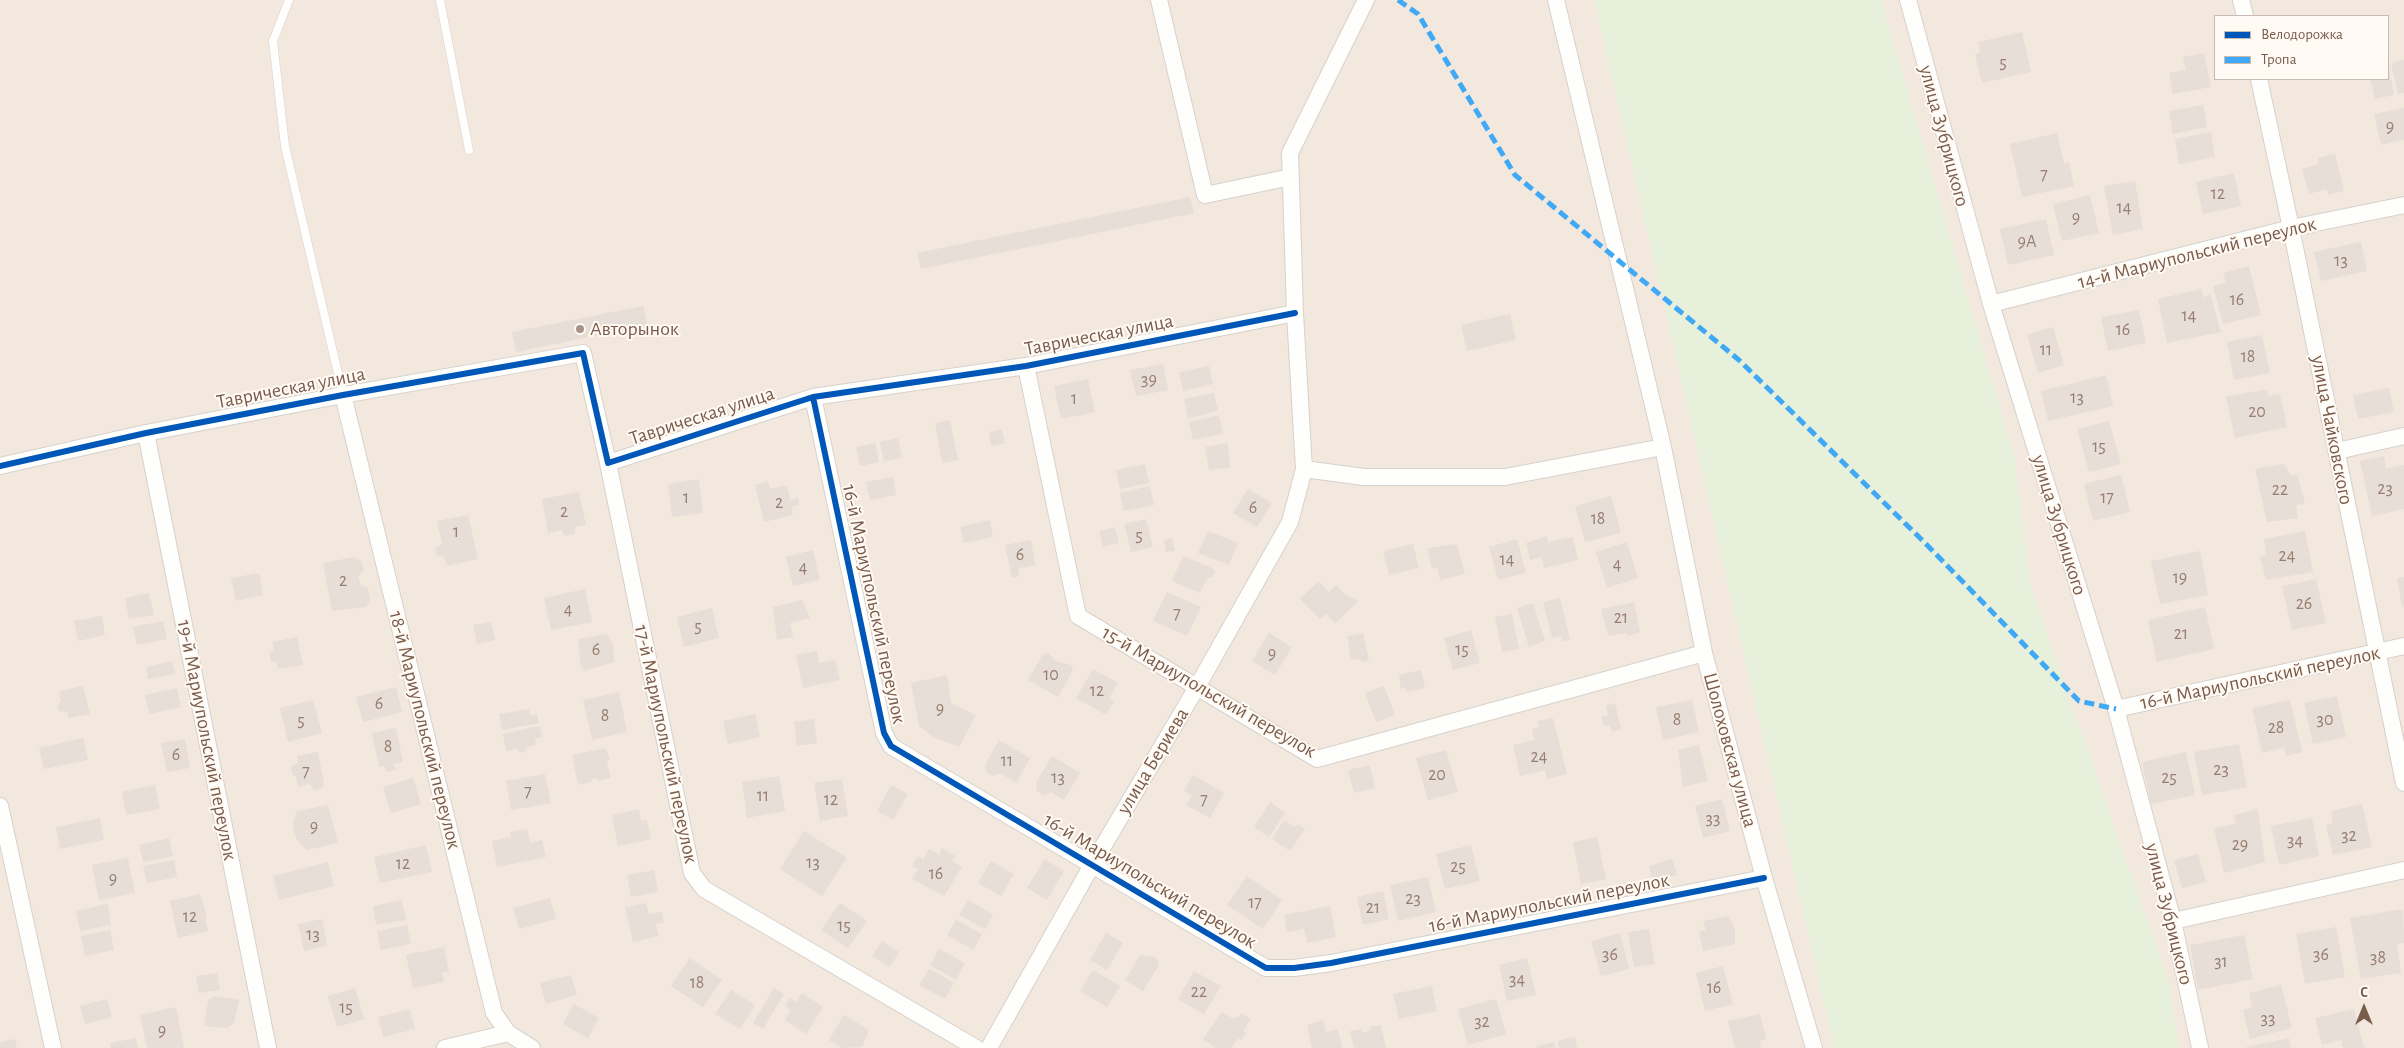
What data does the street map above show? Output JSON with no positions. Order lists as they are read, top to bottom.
{
  "streets": {
    "street": [
      "улица Зубрицкого",
      "14-й Мариупольский переулок",
      "Таврическая улица",
      "улица Чайковского",
      "16-й Мариупольский переулок",
      "15-й Мариупольский переулок",
      "18-й Мариупольский переулок",
      "19-й Мариупольский переулок",
      "17-й Мариупольский переулок",
      "Шолоховская улица",
      "улица Бериева"
    ]
  },
  "crossings": [
    ["улица Зубрицкого", "14-й Мариупольский переулок"],
    ["улица Зубрицкого", "16-й Мариупольский переулок"],
    ["14-й Мариупольский переулок", "улица Чайковского"],
    ["Таврическая улица", "16-й Мариупольский переулок"],
    ["Таврическая улица", "15-й Мариупольский переулок"],
    ["Таврическая улица", "18-й Мариупольский переулок"],
    ["Таврическая улица", "19-й Мариупольский переулок"],
    ["Таврическая улица", "17-й Мариупольский переулок"],
    ["Таврическая улица", "улица Бериева"],
    ["улица Чайковского", "16-й Мариупольский переулок"],
    ["16-й Мариупольский переулок", "Шолоховская улица"],
    ["16-й Мариупольский переулок", "улица Бериева"],
    ["15-й Мариупольский переулок", "Шолоховская улица"],
    ["15-й Мариупольский переулок", "улица Бериева"]
  ],
  "places": ["Авторынок"],
  "house_numbers": [
    "5",
    "9",
    "7",
    "12",
    "14",
    "9",
    "9А",
    "13",
    "16",
    "14",
    "16",
    "11",
    "18",
    "39",
    "13",
    "1",
    "20",
    "15",
    "23",
    "22",
    "1",
    "17",
    "2",
    "6",
    "2",
    "18",
    "1",
    "5",
    "6",
    "24",
    "14",
    "4",
    "4",
    "19",
    "2",
    "26",
    "4",
    "7",
    "21",
    "5",
    "21",
    "6",
    "15",
    "9",
    "10",
    "12",
    "6",
    "9",
    "8",
    "8",
    "30",
    "5",
    "28",
    "8",
    "6",
    "24",
    "11",
    "23",
    "7",
    "20",
    "13",
    "25",
    "7",
    "11",
    "12",
    "7",
    "33",
    "9",
    "32",
    "34",
    "29",
    "13",
    "12",
    "25",
    "16",
    "9",
    "23",
    "17",
    "21",
    "12",
    "15",
    "13",
    "36",
    "36",
    "38",
    "31",
    "34",
    "18",
    "16",
    "22",
    "15",
    "33",
    "32",
    "9"
  ],
  "legend": ["Велодорожка", "Тропа"],
  "north": "top"
}
